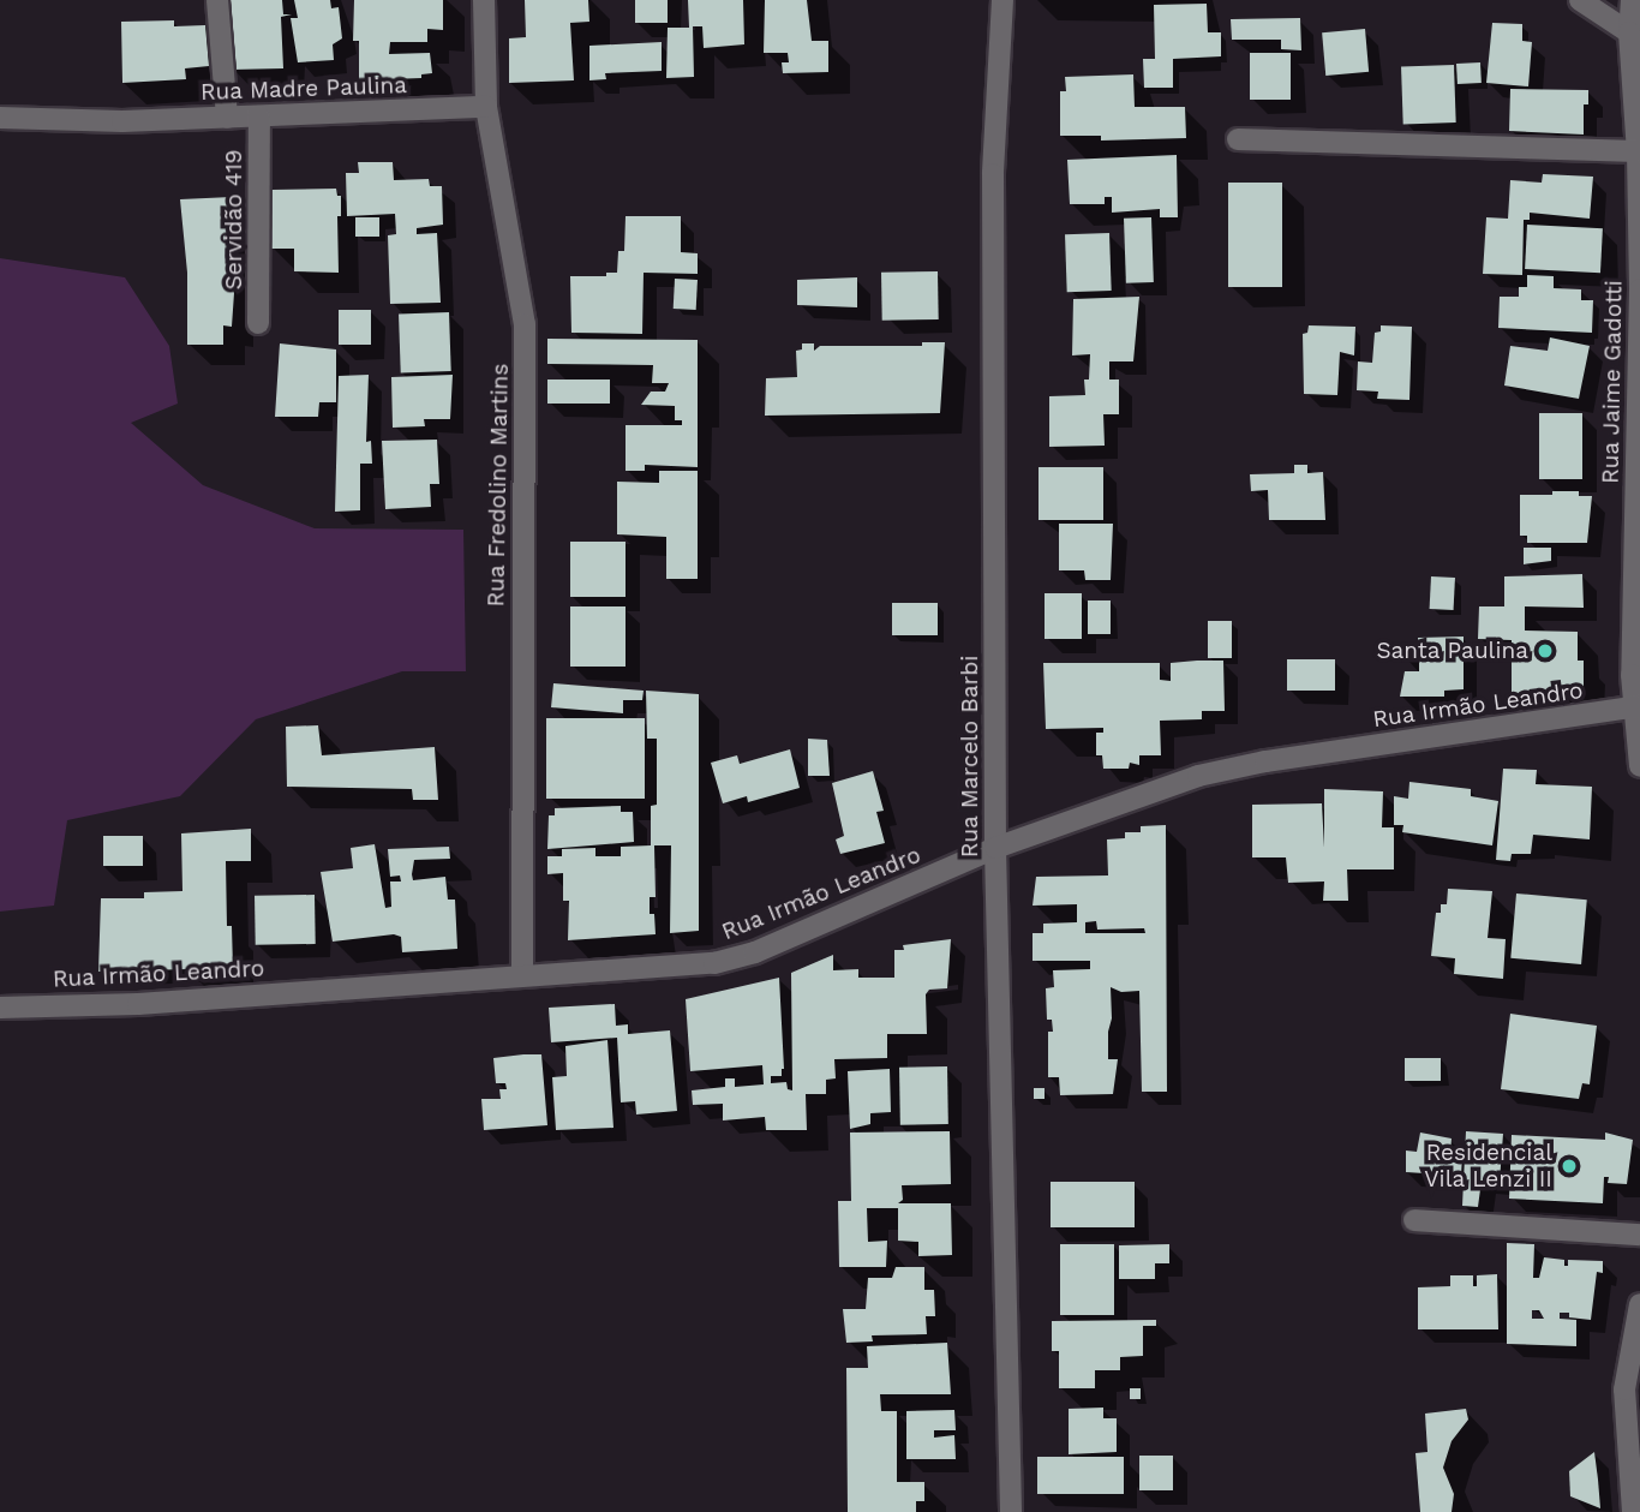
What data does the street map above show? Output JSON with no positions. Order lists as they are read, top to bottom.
{
  "streets": {
    "street": [
      "Rua Madre Paulina",
      "Servidão 419",
      "Rua Jaime Gadotti",
      "Rua Fredolino Martins",
      "Rua Irmão Leandro",
      "Rua Marcelo Barbi"
    ]
  },
  "crossings": [
    ["Rua Madre Paulina", "Servidão 419"],
    ["Rua Madre Paulina", "Rua Fredolino Martins"],
    ["Rua Jaime Gadotti", "Rua Irmão Leandro"],
    ["Rua Fredolino Martins", "Rua Irmão Leandro"],
    ["Rua Irmão Leandro", "Rua Marcelo Barbi"]
  ],
  "places": ["Santa Paulina", "Residencial Vila Lenzi II"]
}
